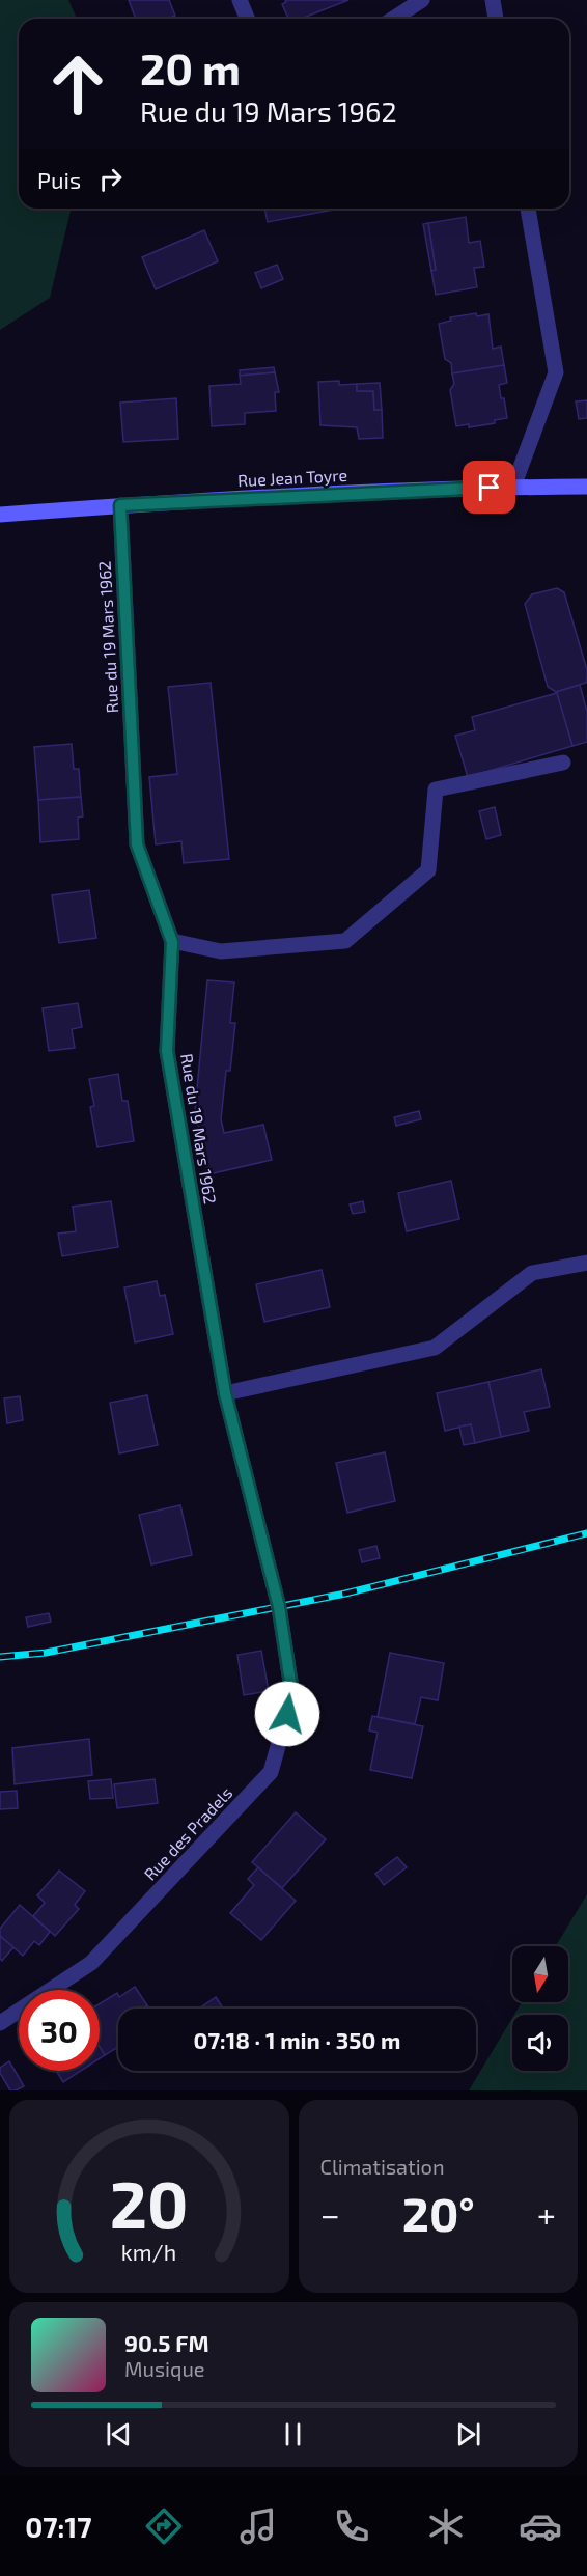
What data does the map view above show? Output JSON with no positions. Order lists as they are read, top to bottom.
{
  "streets": {
    "street": ["Rue Jean Toyre", "Rue du 19 Mars 1962", "Rue des Pradels"]
  },
  "crossings": [
    ["Rue Jean Toyre", "Rue du 19 Mars 1962"],
    ["Rue du 19 Mars 1962", "Rue des Pradels"]
  ],
  "north": "bottom",
  "page": {
    "turn": ["20 m", "Rue du 19 Mars 1962"],
    "then": "Puis",
    "limit": "30",
    "trip": "07:18 · 1 min · 350 m",
    "tile": "Climatisation",
    "heat": ["−", "20°", "+"],
    "song": ["90.5 FM", "Musique"],
    "tabs": "07:17",
    "gauge": ["20", "km/h"]
  }
}
